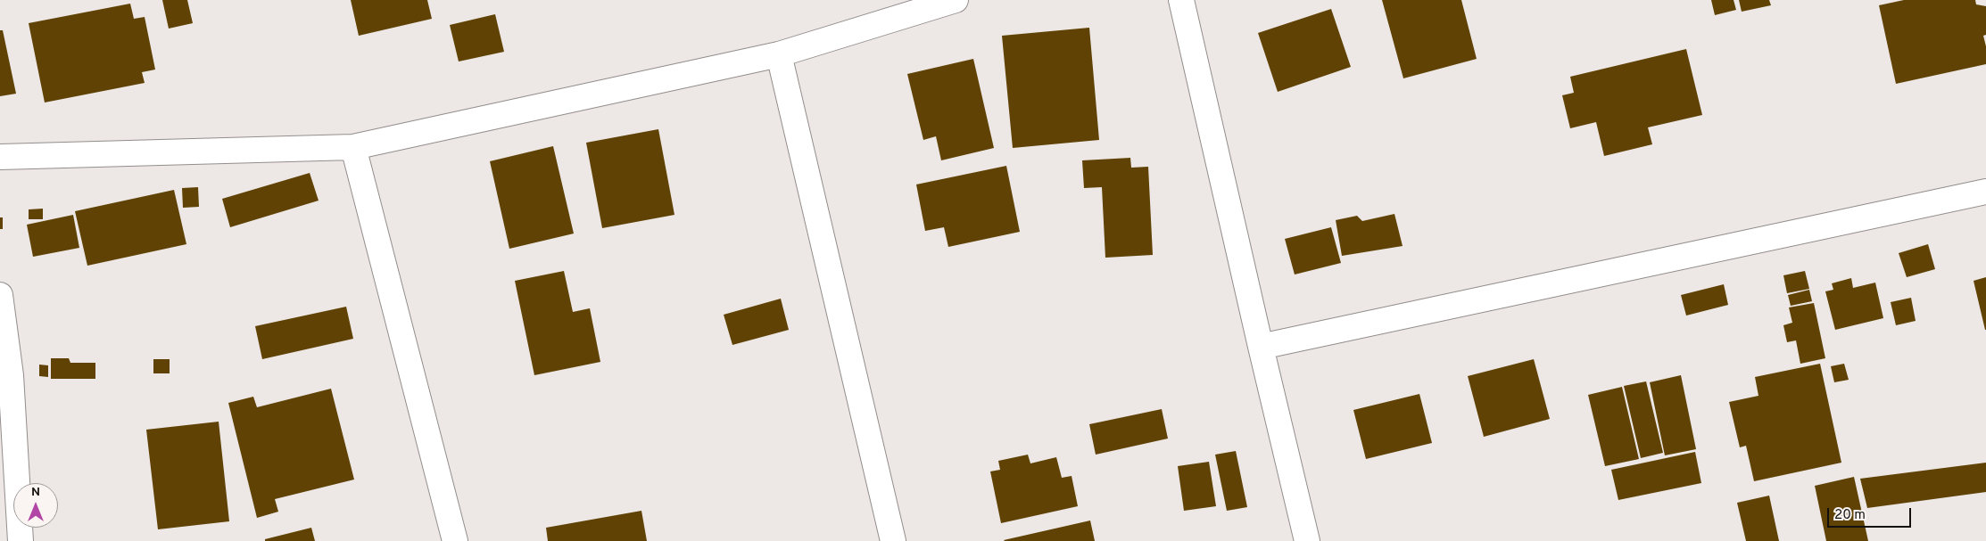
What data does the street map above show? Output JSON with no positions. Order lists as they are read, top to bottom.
{
  "scale_bar": "20 m",
  "north": "top"
}
